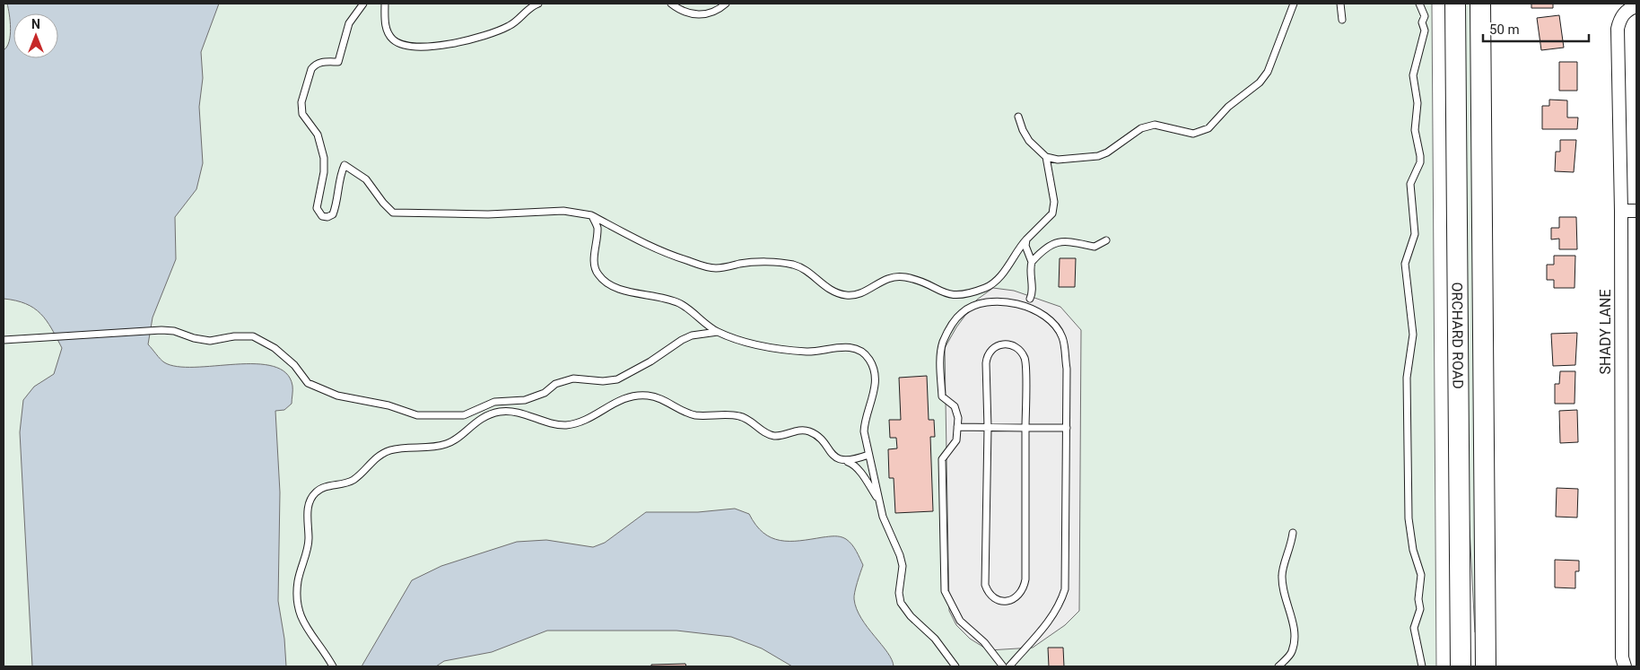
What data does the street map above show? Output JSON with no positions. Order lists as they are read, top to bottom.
{
  "streets": {
    "main road": ["ORCHARD ROAD"],
    "street": ["SHADY LANE"]
  },
  "scale_bar": "50 m",
  "north": "top"
}
